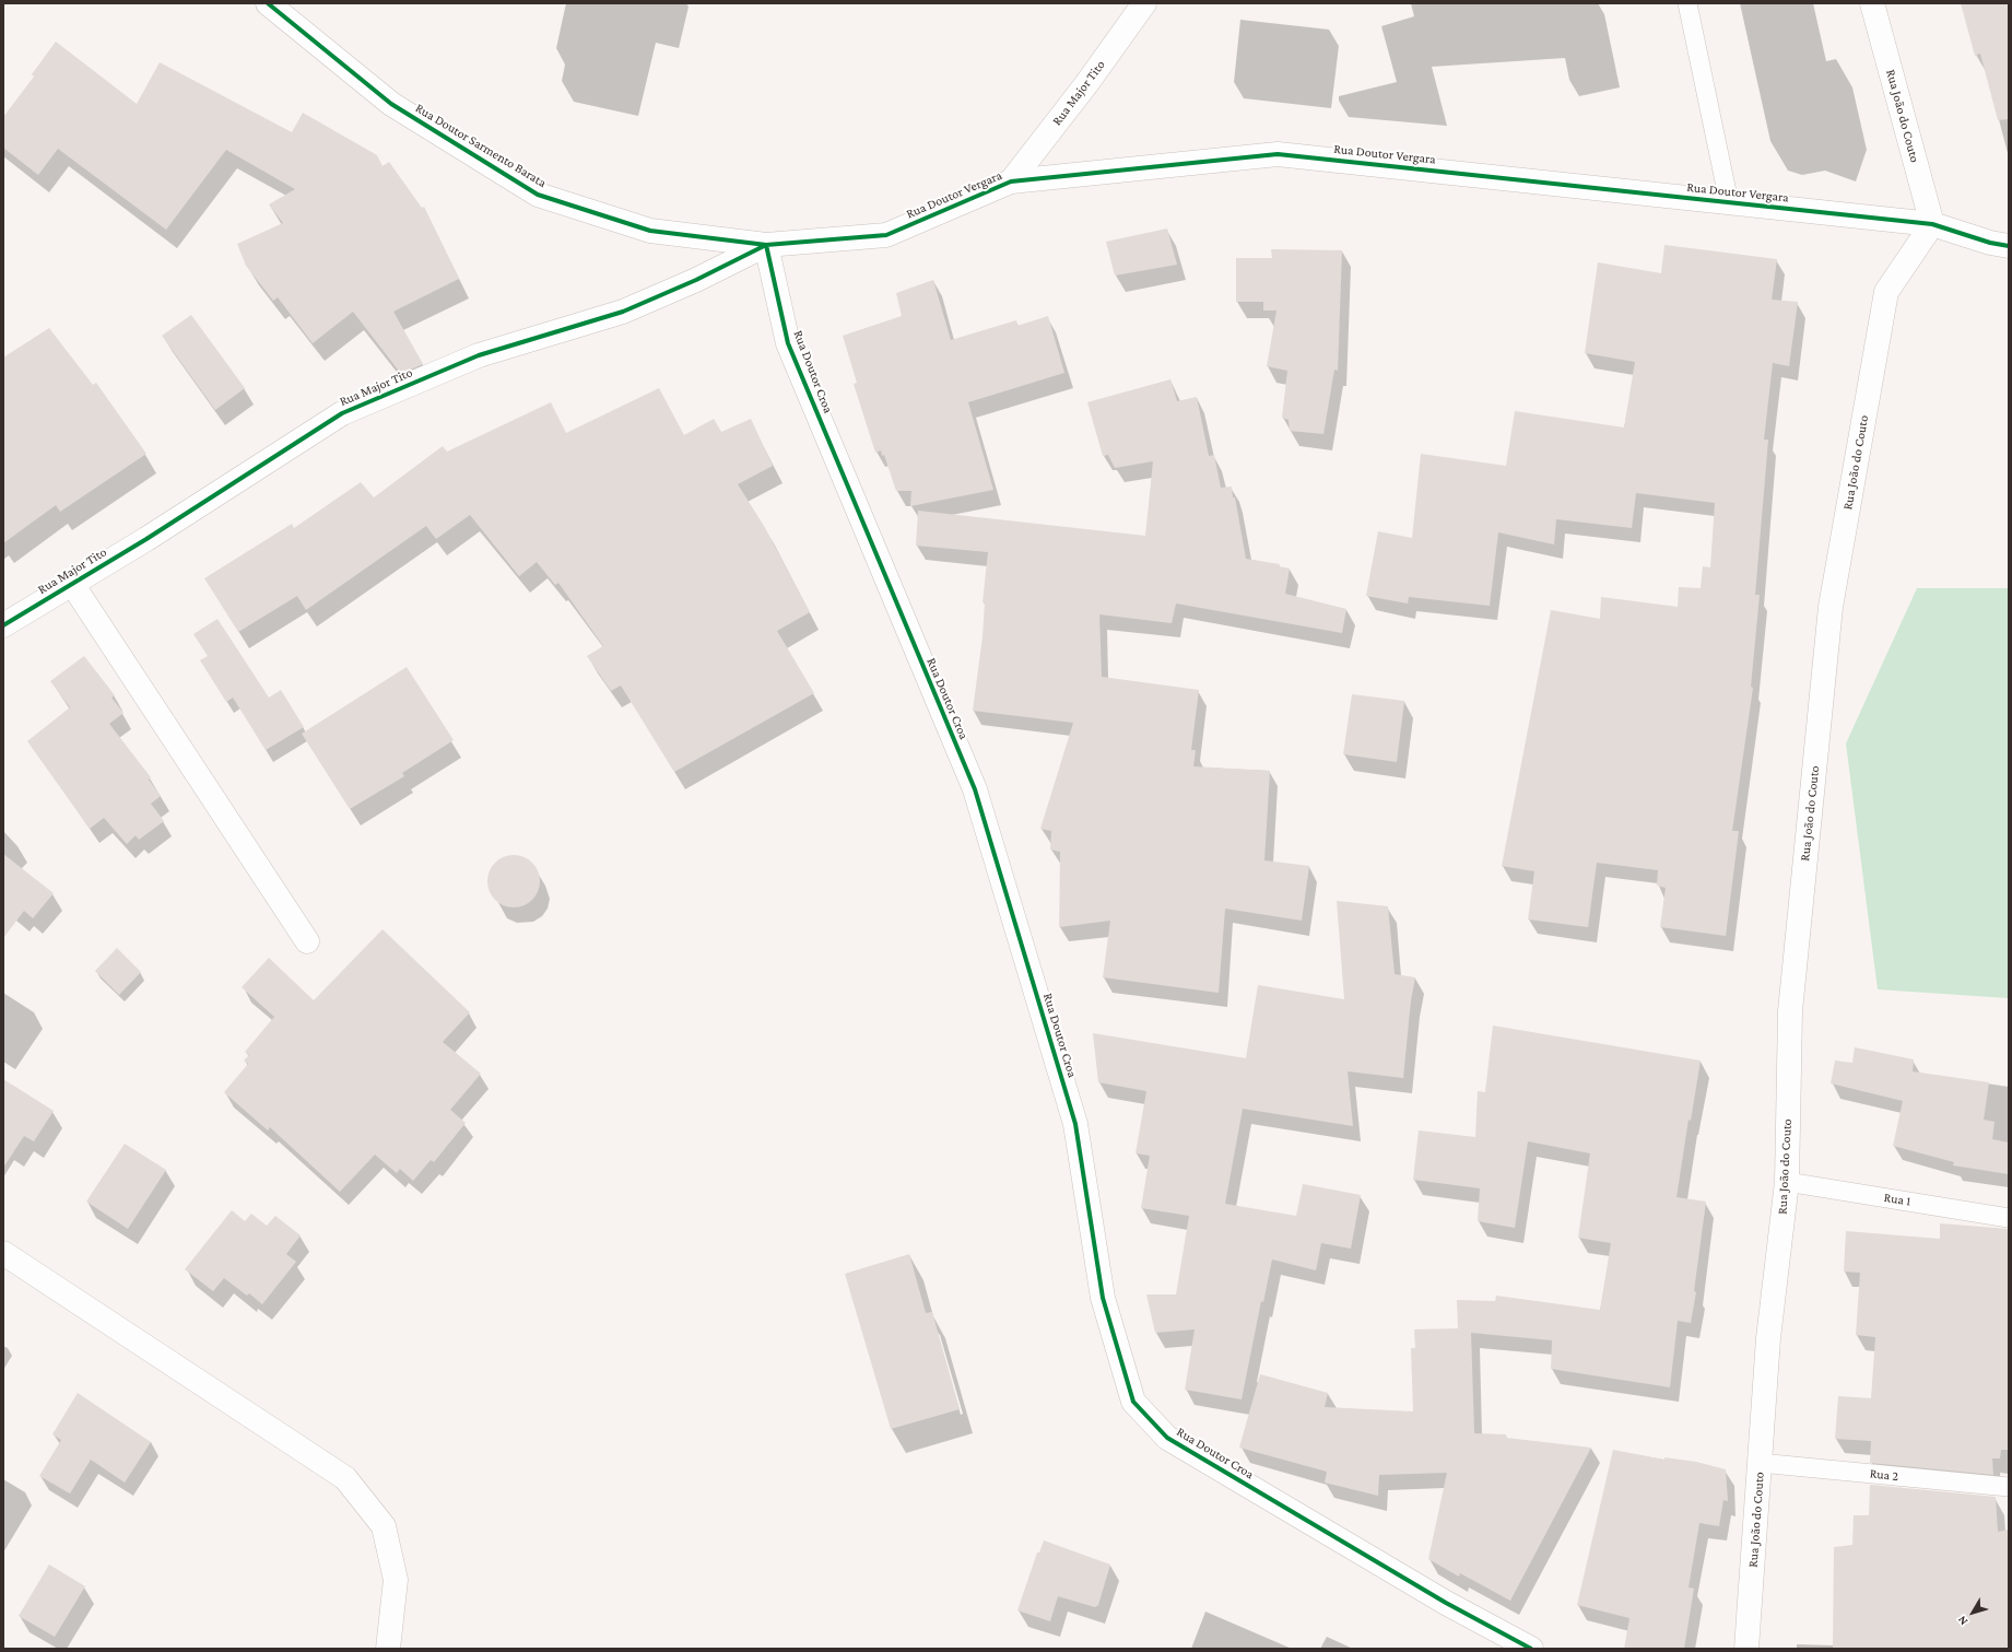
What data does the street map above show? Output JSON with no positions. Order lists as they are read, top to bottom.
{
  "streets": {
    "street": [
      "Rua Major Tito",
      "Rua João do Couto",
      "Rua Doutor Sarmento Barata",
      "Rua Doutor Vergara",
      "Rua Doutor Croa"
    ],
    "lane": ["Rua 1", "Rua 2"]
  },
  "crossings": [
    ["Rua Major Tito", "Rua Doutor Sarmento Barata"],
    ["Rua Major Tito", "Rua Doutor Vergara"],
    ["Rua Major Tito", "Rua Doutor Croa"],
    ["Rua João do Couto", "Rua Doutor Vergara"],
    ["Rua João do Couto", "Rua 1"],
    ["Rua João do Couto", "Rua 2"],
    ["Rua Doutor Sarmento Barata", "Rua Doutor Vergara"],
    ["Rua Doutor Sarmento Barata", "Rua Doutor Croa"],
    ["Rua Doutor Vergara", "Rua Doutor Croa"]
  ],
  "north": "bottom left"
}
